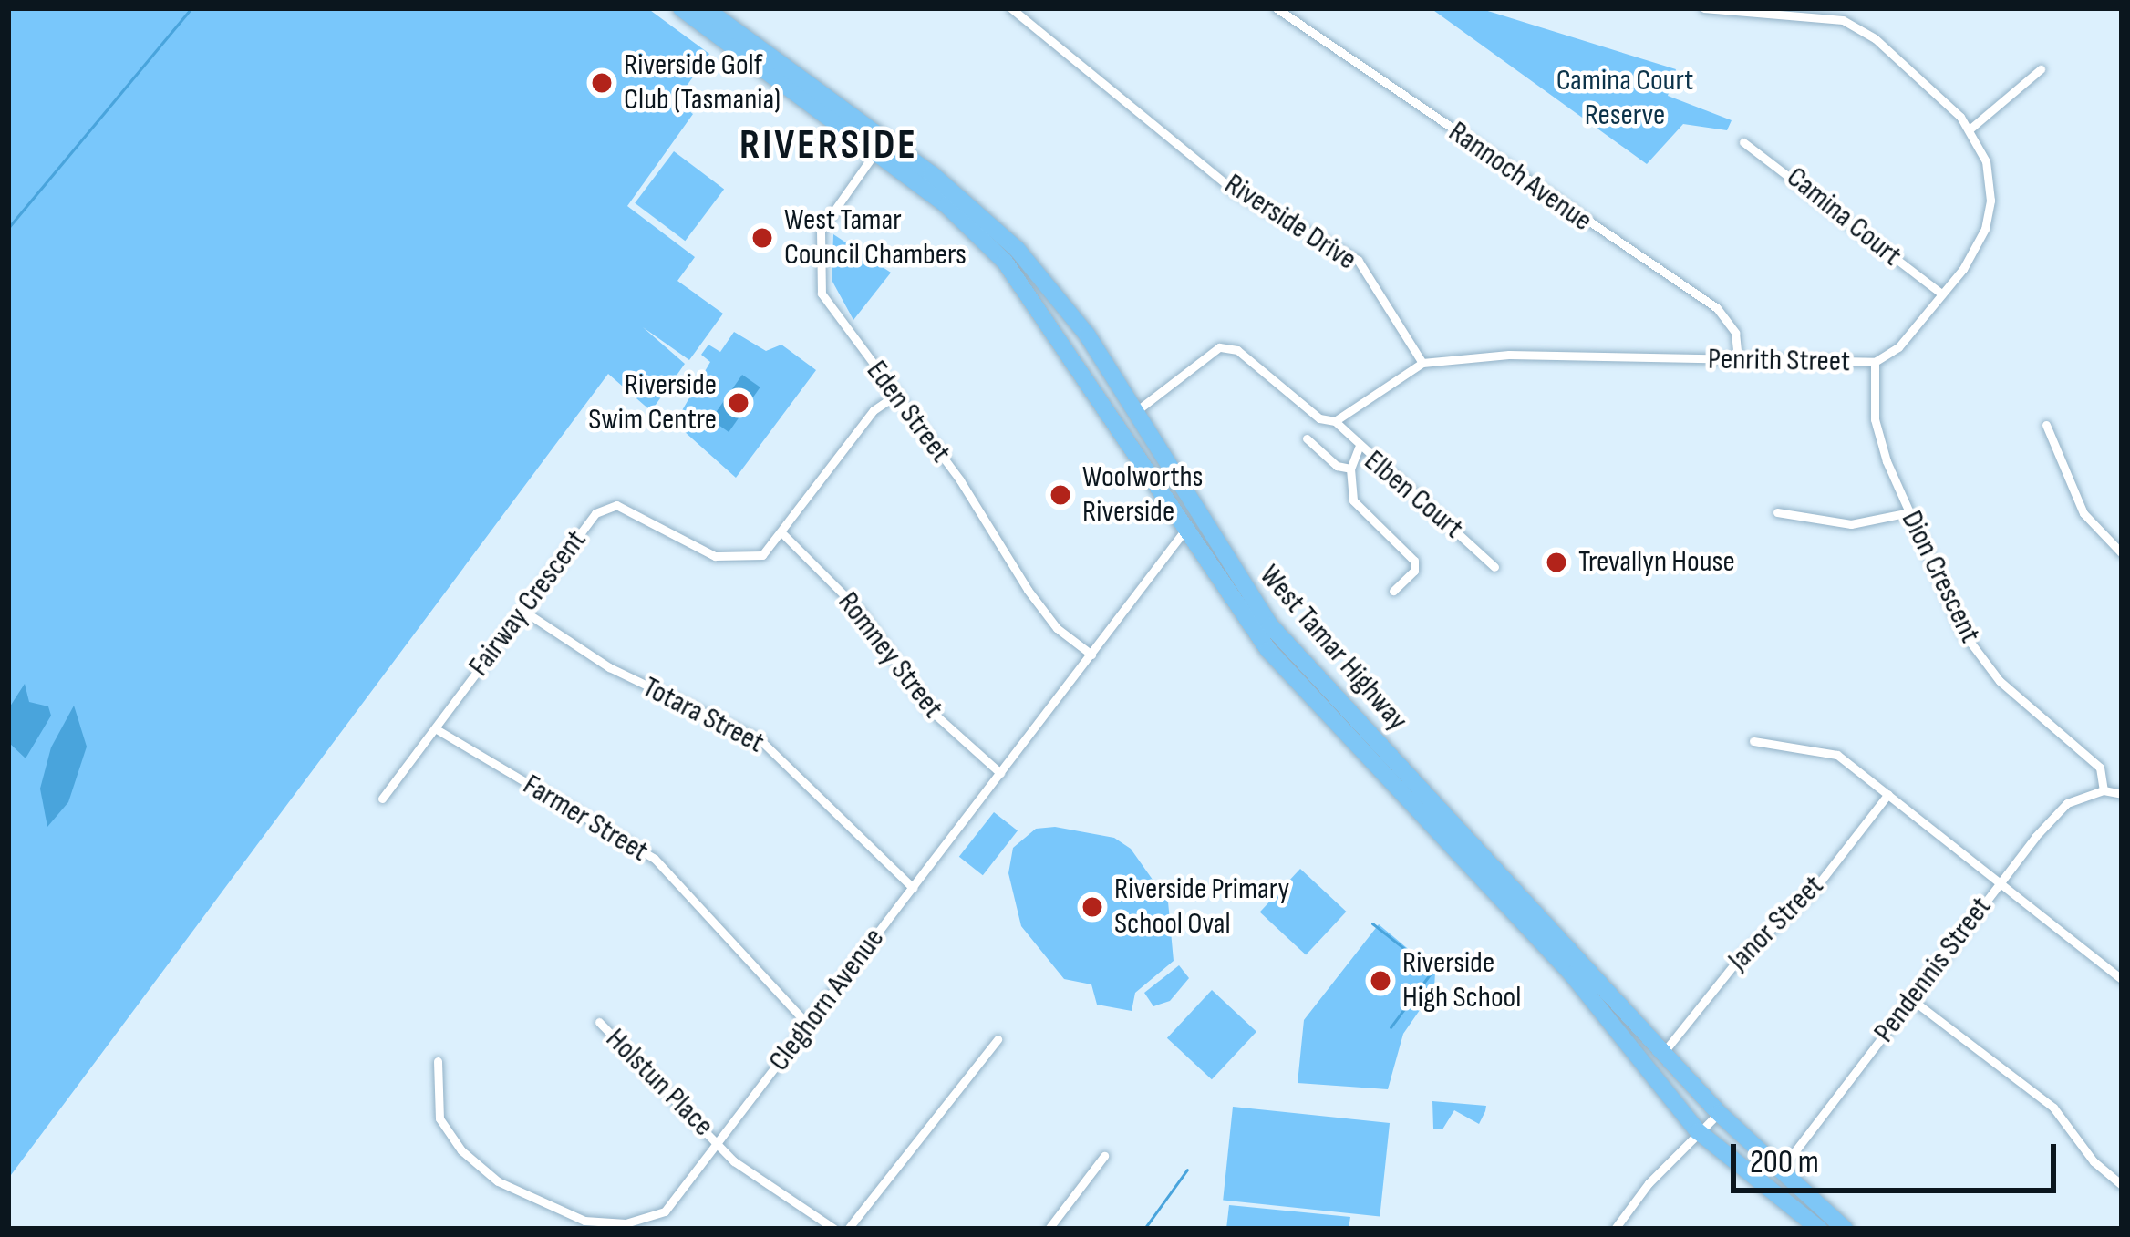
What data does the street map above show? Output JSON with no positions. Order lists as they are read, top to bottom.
{
  "streets": {
    "highway": ["West Tamar Highway"],
    "street": [
      "Rannoch Avenue",
      "Camina Court",
      "Riverside Drive",
      "Penrith Street",
      "Eden Street",
      "Elben Court",
      "Dion Crescent",
      "Fairway Crescent",
      "Romney Street",
      "Totara Street",
      "Farmer Street",
      "Janor Street",
      "Pendennis Street",
      "Cleghorn Avenue",
      "Holstun Place"
    ]
  },
  "crossings": [
    ["Rannoch Avenue", "Penrith Street"],
    ["Camina Court", "Penrith Street"],
    ["Riverside Drive", "Penrith Street"],
    ["Penrith Street", "Dion Crescent"],
    ["Eden Street", "Fairway Crescent"],
    ["Eden Street", "West Tamar Highway"],
    ["Eden Street", "Cleghorn Avenue"],
    ["Dion Crescent", "Pendennis Street"],
    ["Fairway Crescent", "Romney Street"],
    ["Fairway Crescent", "Totara Street"],
    ["Fairway Crescent", "Farmer Street"],
    ["West Tamar Highway", "Janor Street"],
    ["West Tamar Highway", "Pendennis Street"],
    ["West Tamar Highway", "Cleghorn Avenue"],
    ["Romney Street", "Cleghorn Avenue"],
    ["Totara Street", "Cleghorn Avenue"],
    ["Farmer Street", "Cleghorn Avenue"],
    ["Cleghorn Avenue", "Holstun Place"]
  ],
  "districts": ["RIVERSIDE"],
  "parks": ["Camina Court Reserve"],
  "places": [
    "Riverside Golf Club (Tasmania)",
    "West Tamar Council Chambers",
    "Riverside Swim Centre",
    "Woolworths Riverside",
    "Trevallyn House",
    "Riverside Primary School Oval",
    "Riverside High School"
  ],
  "scale_bar": "200 m"
}
